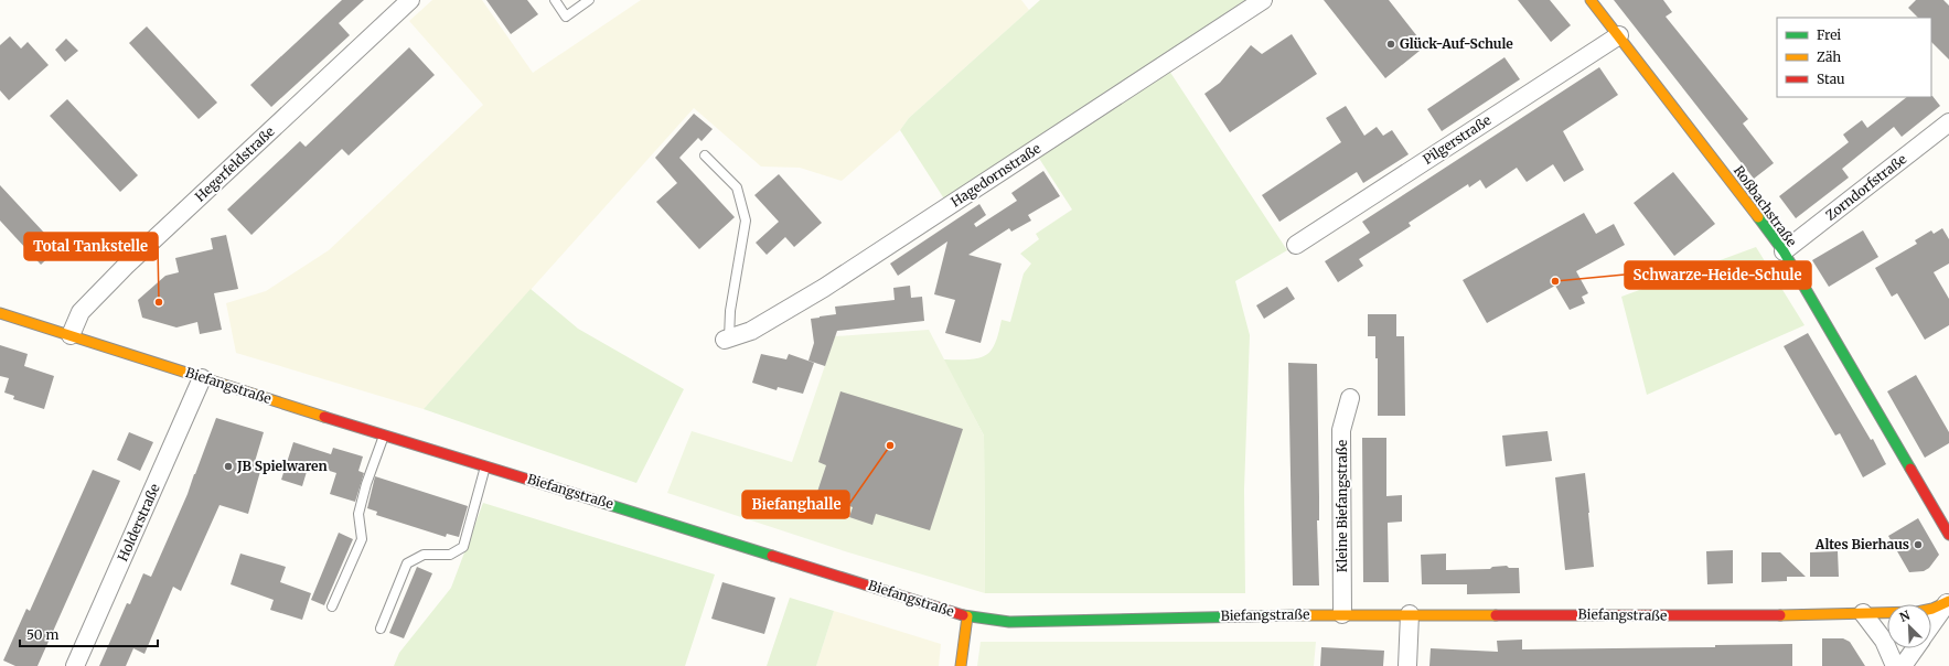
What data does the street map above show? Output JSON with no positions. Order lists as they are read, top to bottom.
{
  "streets": {
    "main road": ["Roßbachstraße", "Biefangstraße"],
    "street": [
      "Pilgerstraße",
      "Hegerfeldstraße",
      "Hagedornstraße",
      "Zorndorfstraße",
      "Kleine Biefangstraße",
      "Holderstraße"
    ]
  },
  "crossings": [
    ["Pilgerstraße", "Roßbachstraße"],
    ["Hegerfeldstraße", "Biefangstraße"],
    ["Zorndorfstraße", "Roßbachstraße"],
    ["Biefangstraße", "Kleine Biefangstraße"],
    ["Biefangstraße", "Holderstraße"]
  ],
  "places": [
    "Glück-Auf-Schule",
    "Schwarze-Heide-Schule",
    "Total Tankstelle",
    "Biefanghalle",
    "JB Spielwaren",
    "Altes Bierhaus"
  ],
  "legend": ["Frei", "Zäh", "Stau"],
  "scale_bar": "50 m",
  "north": "top left"
}
